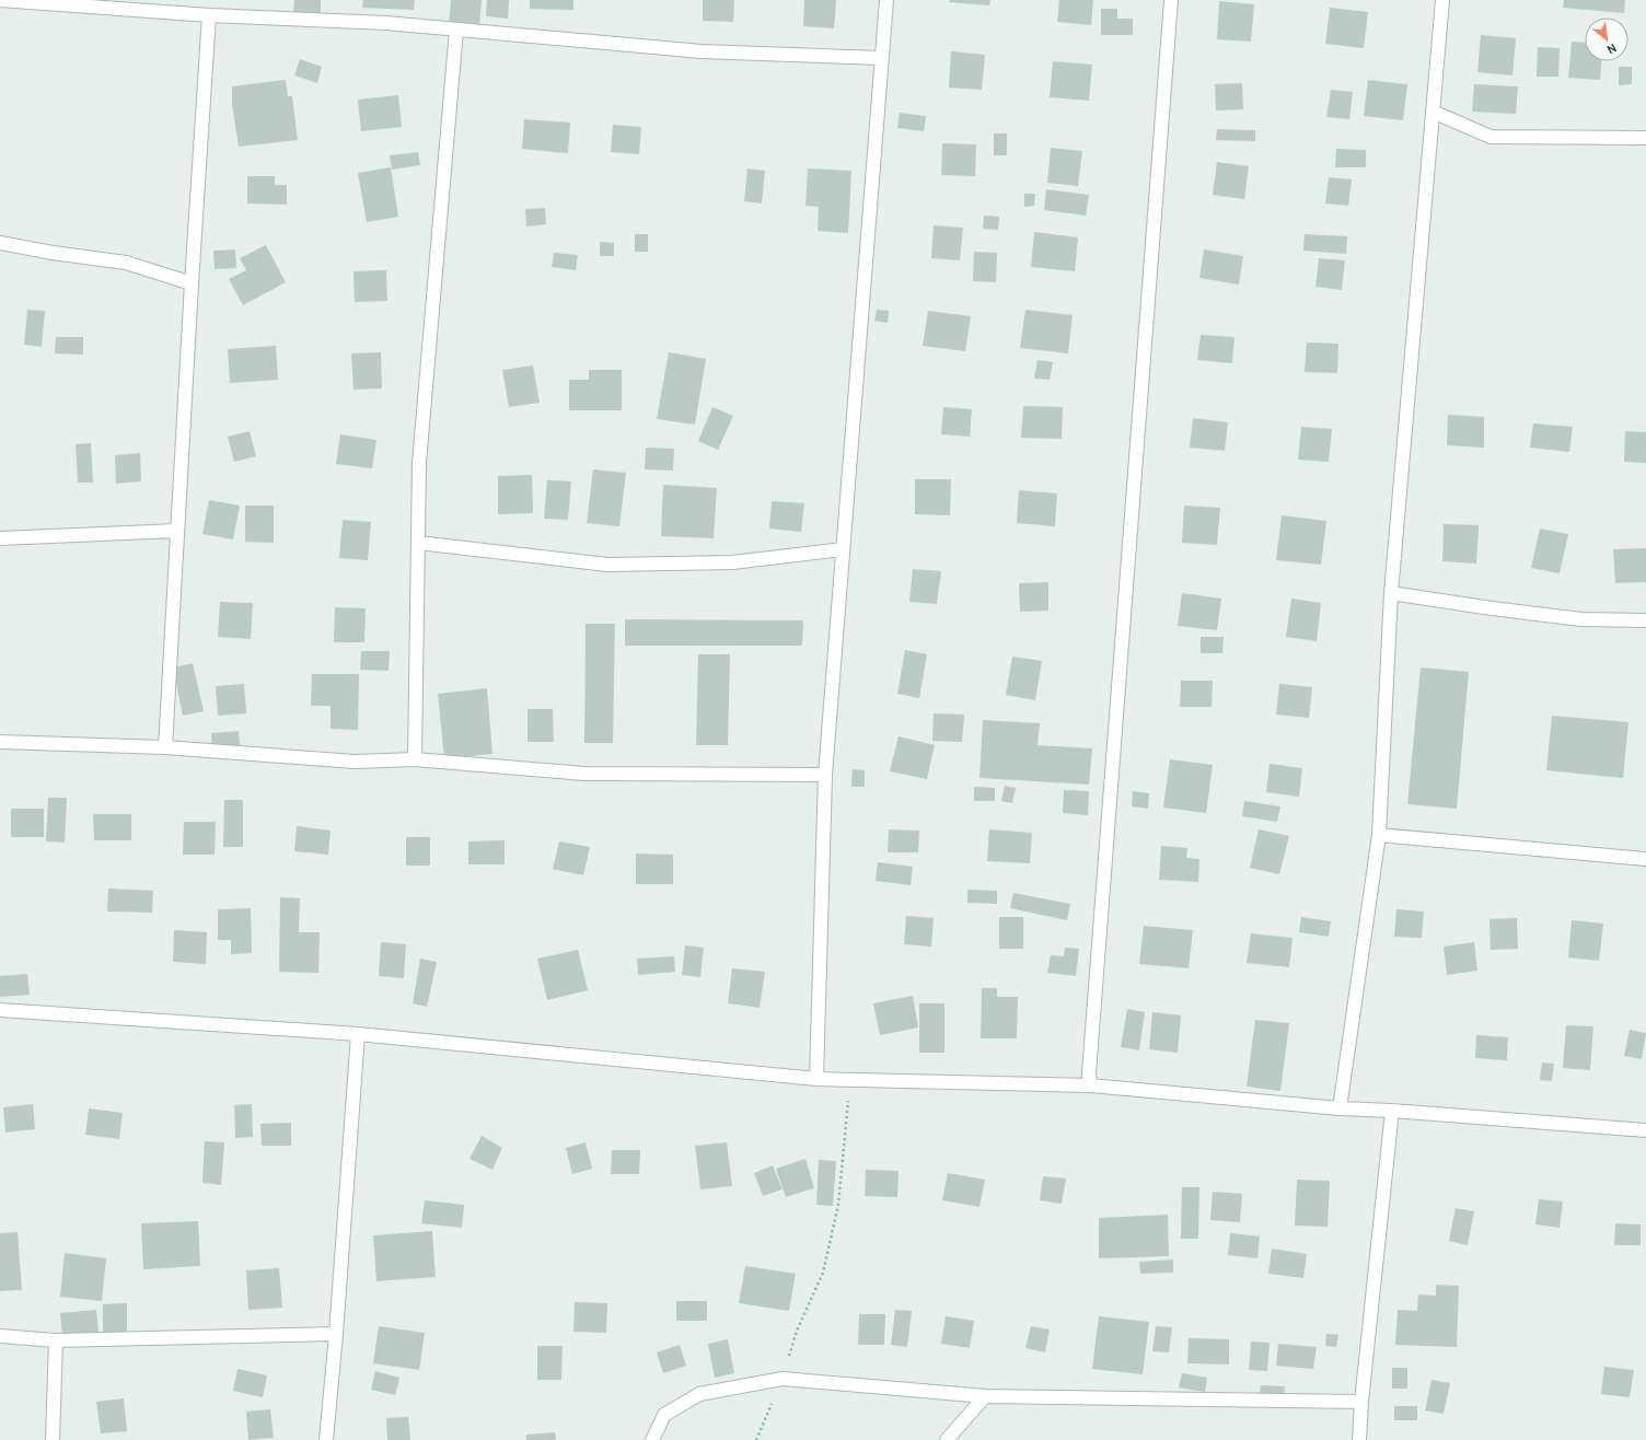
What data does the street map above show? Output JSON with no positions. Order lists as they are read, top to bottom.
{
  "north": "bottom right"
}
